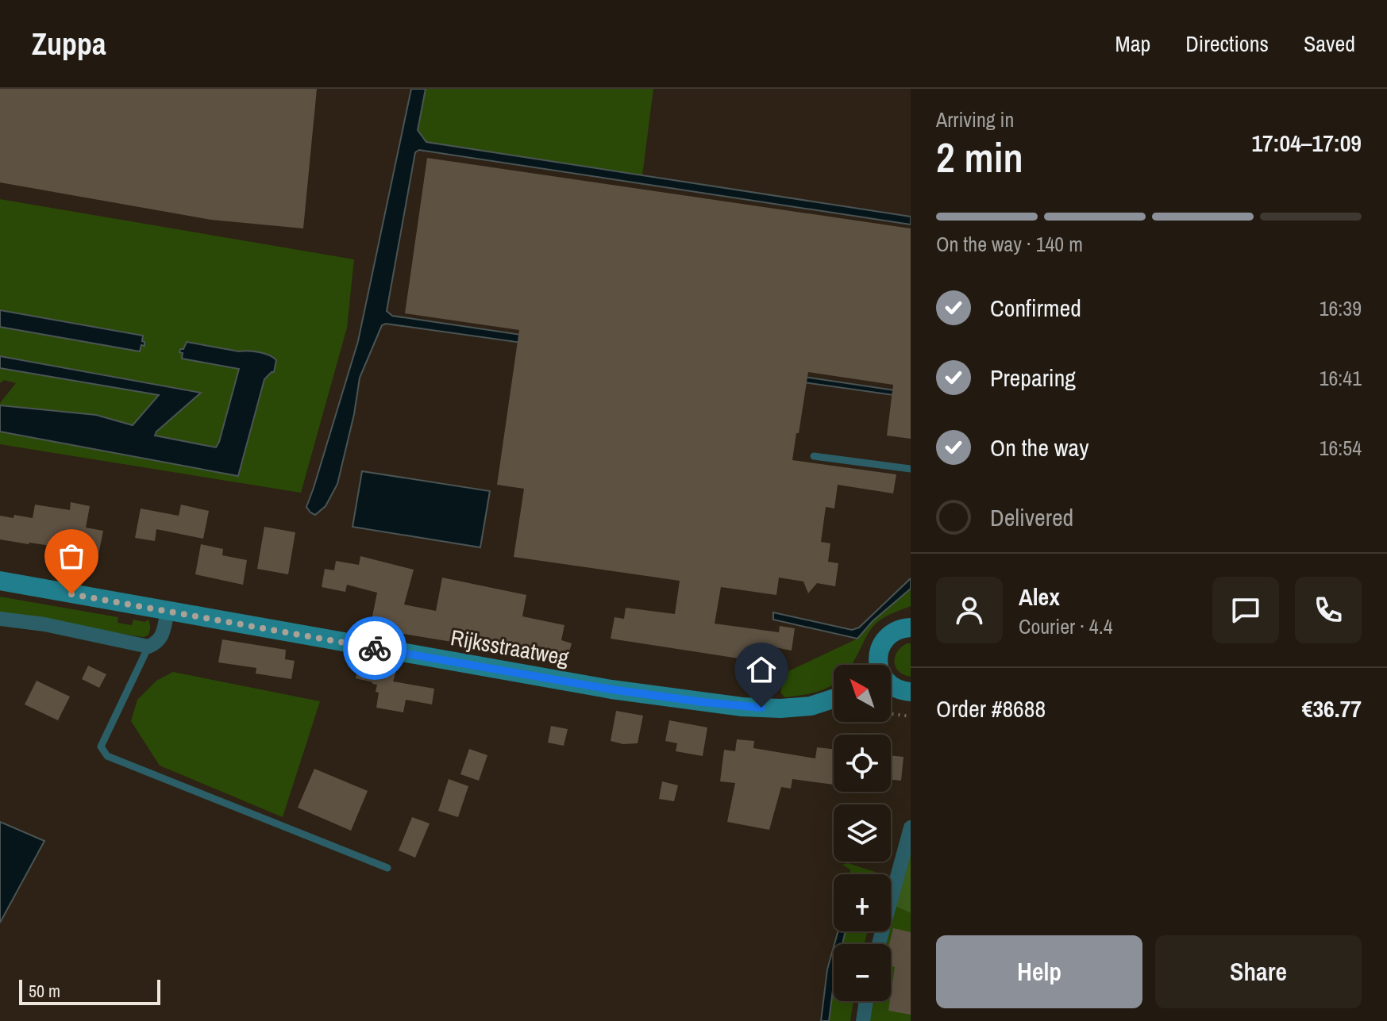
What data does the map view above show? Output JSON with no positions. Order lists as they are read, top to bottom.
{
  "streets": {
    "street": ["Rijksstraatweg"]
  },
  "scale_bar": "50 m",
  "north": "top left",
  "page": {
    "header": "Zuppa",
    "nav": ["Map", "Directions", "Saved"],
    "heading": ["2 min", "Arriving in", "17:04–17:09"],
    "panel": [
      "Alex",
      "Courier · 4.4",
      "Order #8688",
      "€36.77"
    ],
    "bar": "On the way · 140 m",
    "list": [
      ["Confirmed", "16:39"],
      ["Preparing", "16:41"],
      ["On the way", "16:54"],
      "Delivered"
    ],
    "map_buttons": ["+", "−"],
    "buttons": ["Help", "Share"],
    "scale": "50 m"
  }
}
